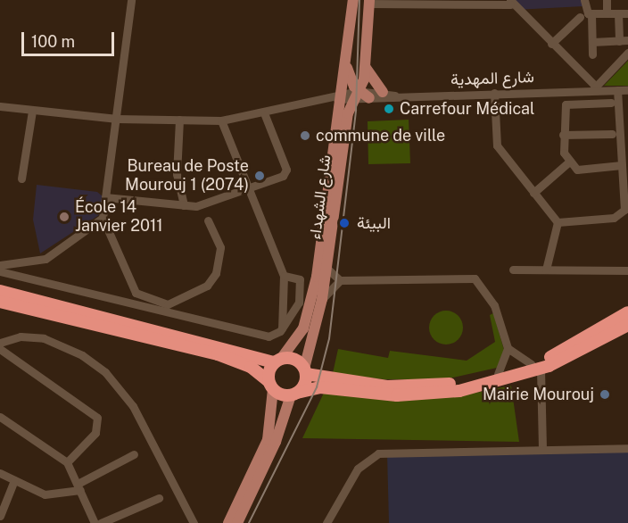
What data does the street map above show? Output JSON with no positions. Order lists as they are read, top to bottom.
{
  "streets": {
    "main road": ["شارع الشهداء"],
    "street": ["شارع المهدية"]
  },
  "places": [
    "Carrefour Médical",
    "commune de ville",
    "Bureau de Poste Mourouj 1 (2074)",
    "École 14 Janvier 2011",
    "البيئة",
    "Mairie Mourouj"
  ],
  "scale_bar": "100 m"
}
